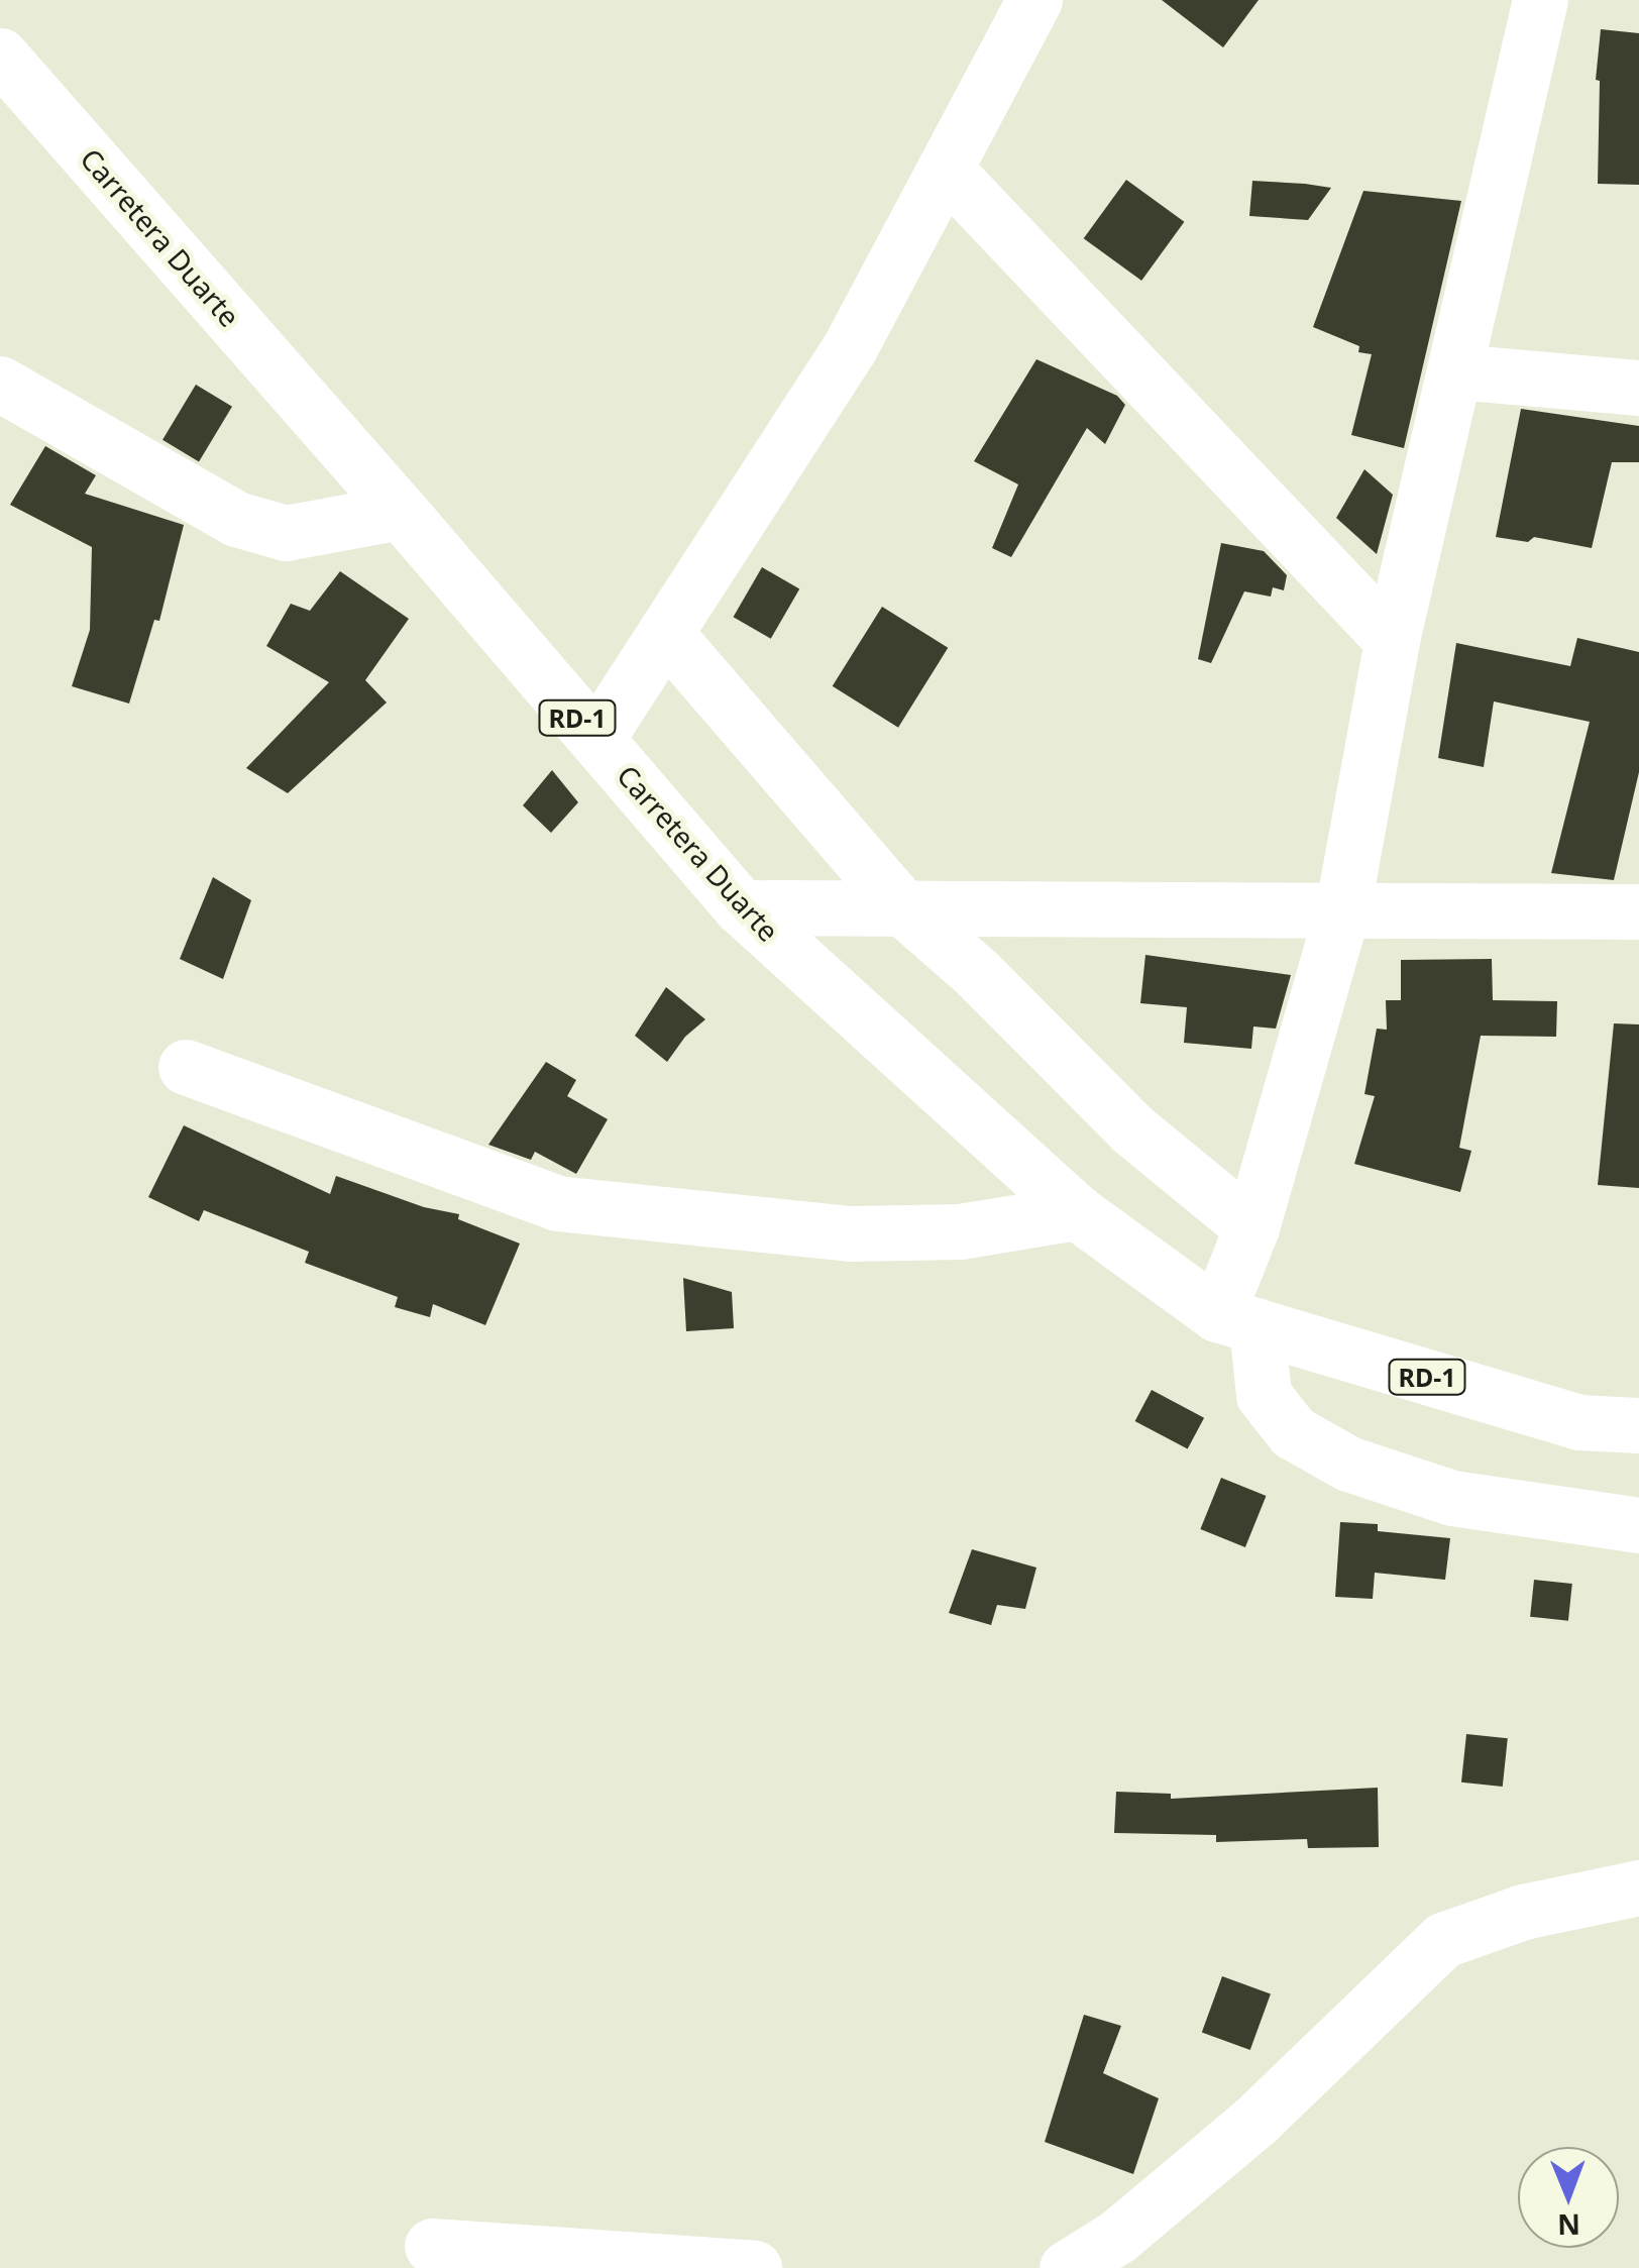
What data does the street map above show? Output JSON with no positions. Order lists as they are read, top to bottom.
{
  "streets": {
    "street": ["Carretera Duarte", "RD-1"]
  },
  "crossings": [
    ["Carretera Duarte", "RD-1"]
  ],
  "north": "bottom"
}
